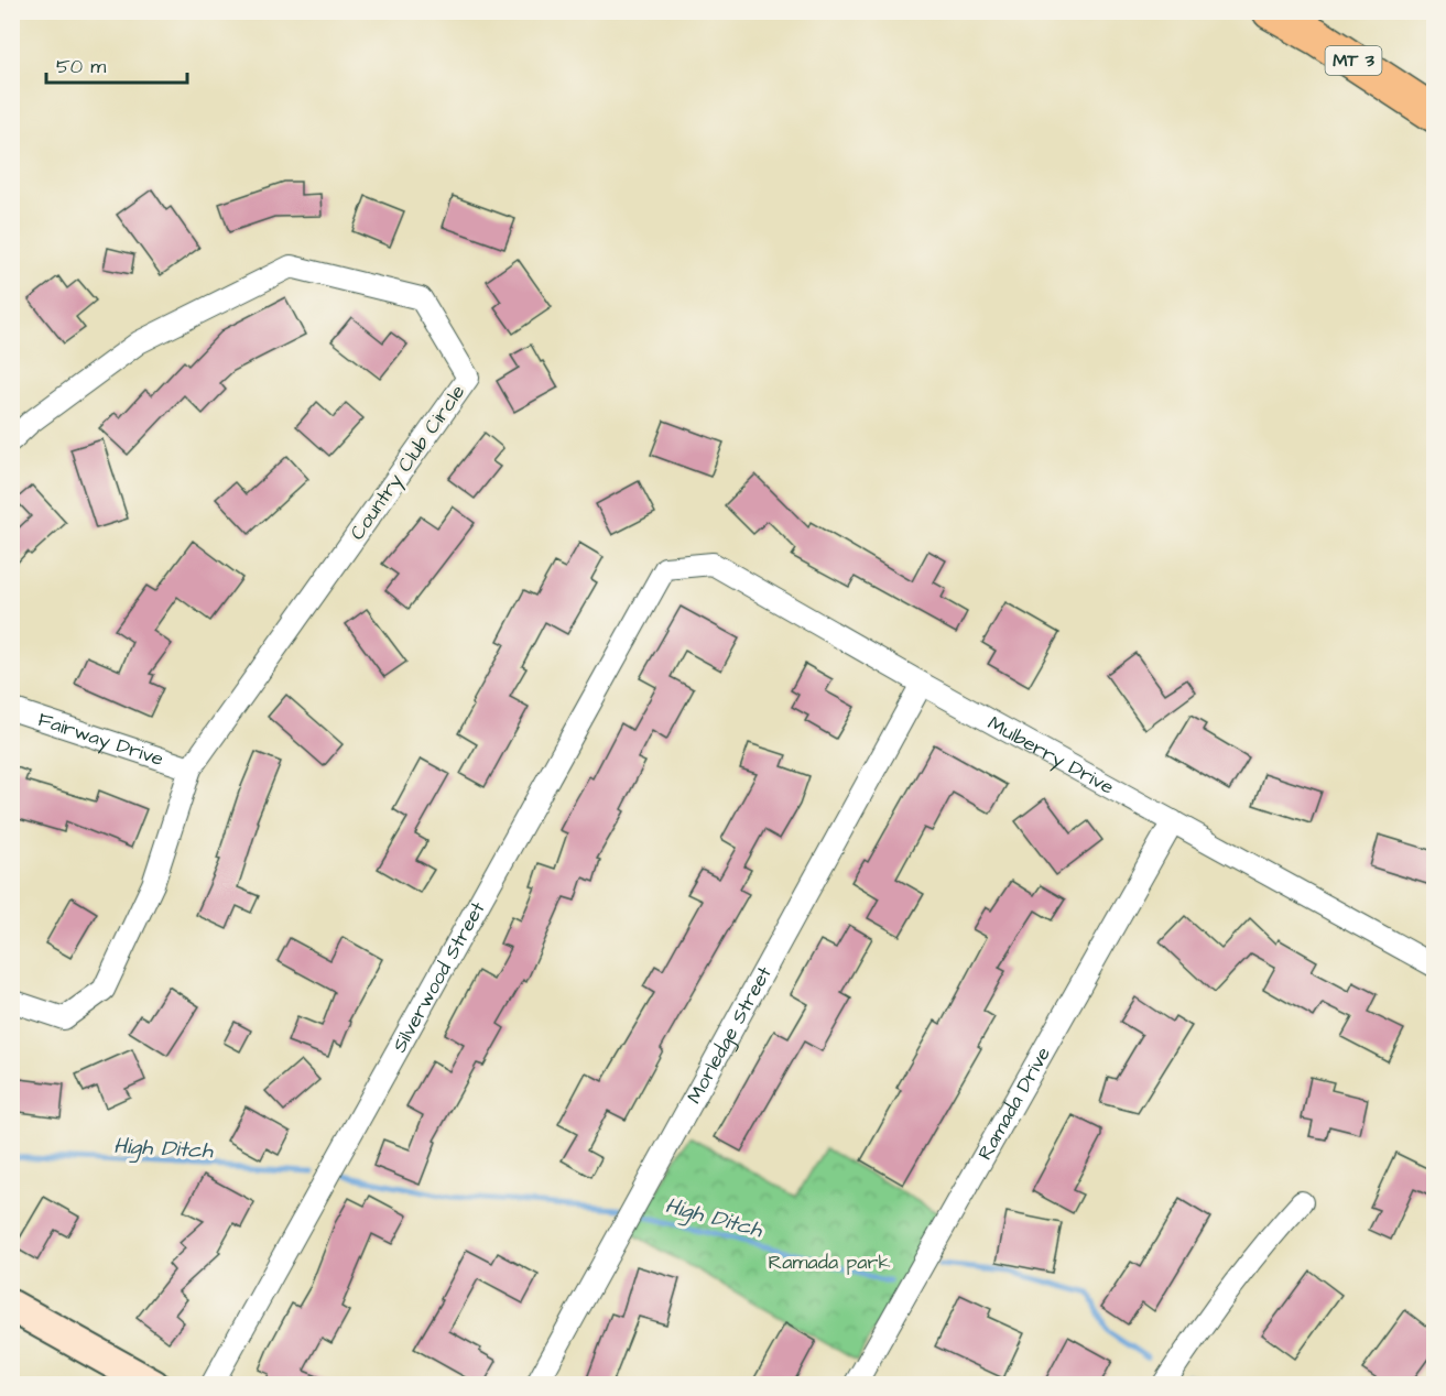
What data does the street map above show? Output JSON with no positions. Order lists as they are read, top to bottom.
{
  "streets": {
    "highway": ["MT 3"],
    "street": [
      "Country Club Circle",
      "Fairway Drive",
      "Mulberry Drive",
      "Silverwood Street",
      "Morledge Street",
      "Ramada Drive"
    ]
  },
  "crossings": [
    ["Country Club Circle", "Fairway Drive"],
    ["Mulberry Drive", "Silverwood Street"],
    ["Mulberry Drive", "Morledge Street"],
    ["Mulberry Drive", "Ramada Drive"]
  ],
  "water": ["High Ditch"],
  "parks": ["Ramada park"],
  "scale_bar": "50 m"
}
